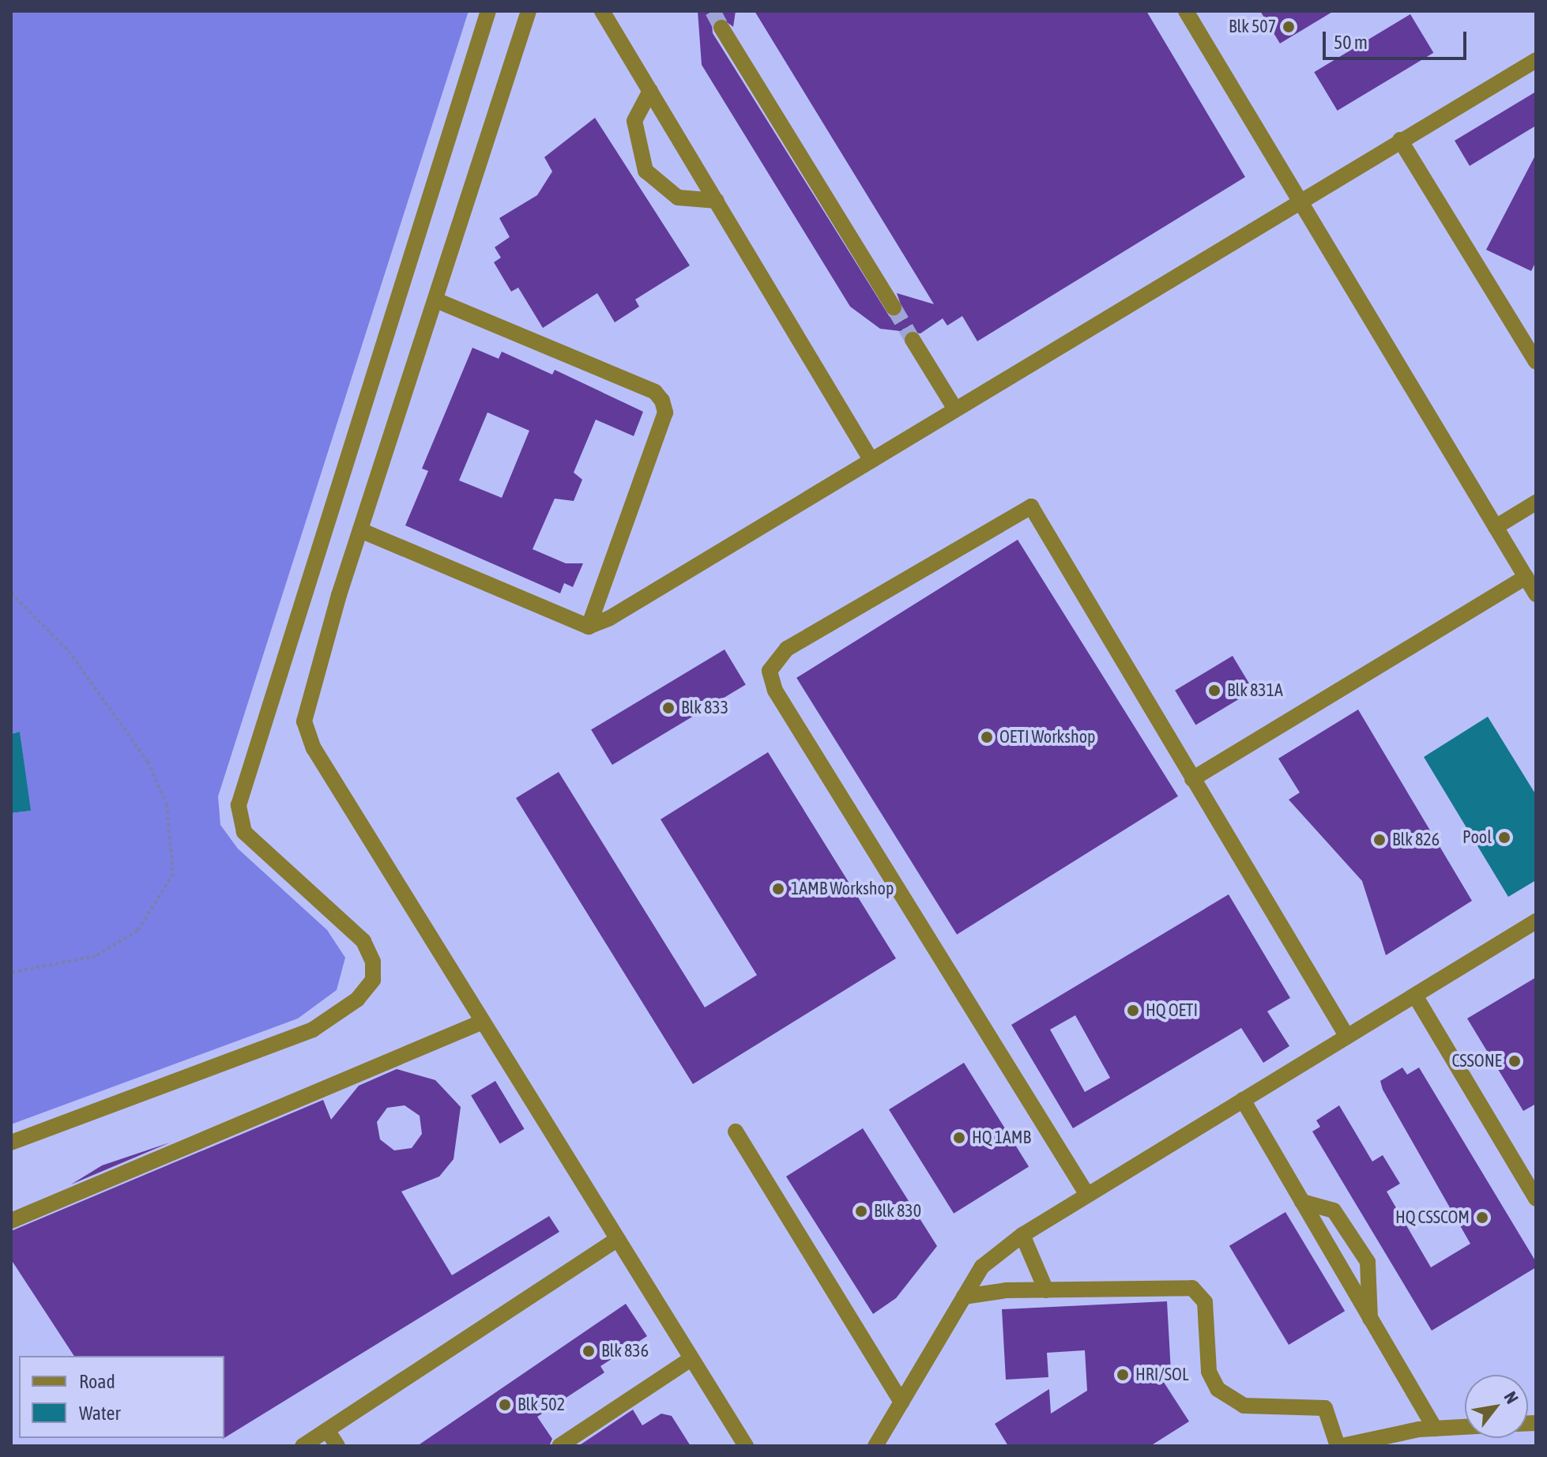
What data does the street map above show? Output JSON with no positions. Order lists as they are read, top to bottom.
{
  "places": [
    "Blk 507",
    "Blk 831A",
    "Blk 833",
    "OETI Workshop",
    "Pool",
    "Blk 826",
    "1AMB Workshop",
    "HQ OETI",
    "CSSONE",
    "HQ 1AMB",
    "Blk 830",
    "HQ CSSCOM",
    "Blk 836",
    "HRI/SOL",
    "Blk 502"
  ],
  "legend": ["Road", "Water"],
  "scale_bar": "50 m",
  "north": "top right"
}
